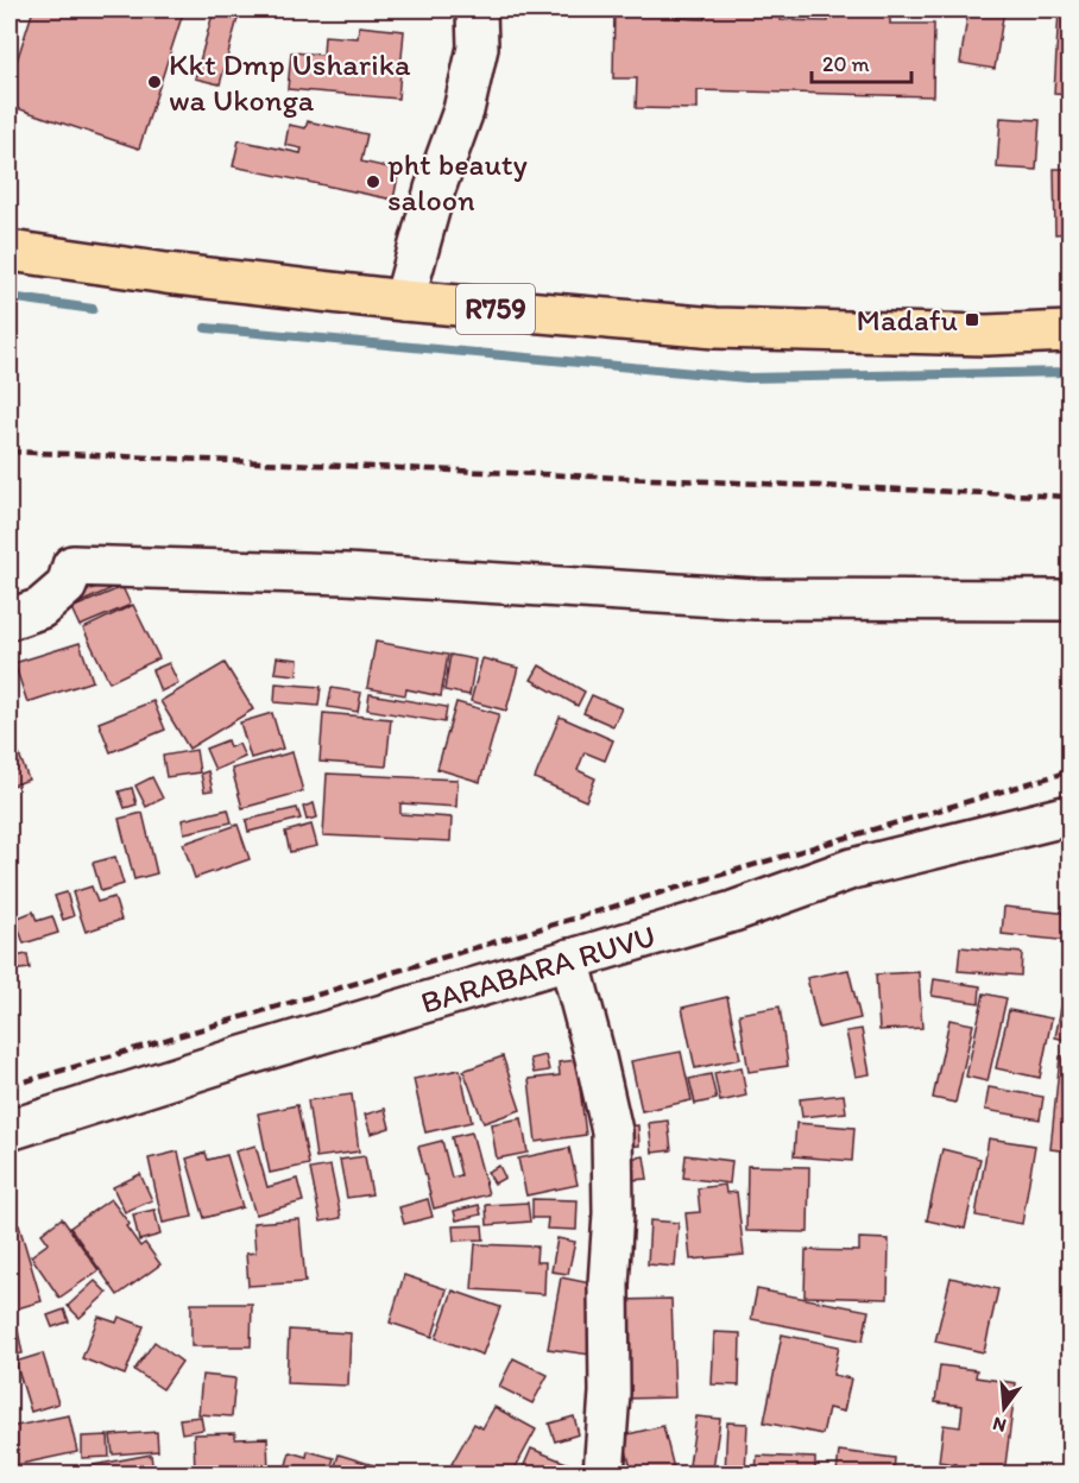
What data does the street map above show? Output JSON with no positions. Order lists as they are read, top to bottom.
{
  "streets": {
    "main road": ["R759"],
    "street": ["BARABARA RUVU"]
  },
  "places": {
    "other": ["Kkt Dmp Usharika wa Ukonga", "pht beauty saloon"],
    "transit": ["Madafu"]
  },
  "scale_bar": "20 m",
  "north": "bottom"
}
